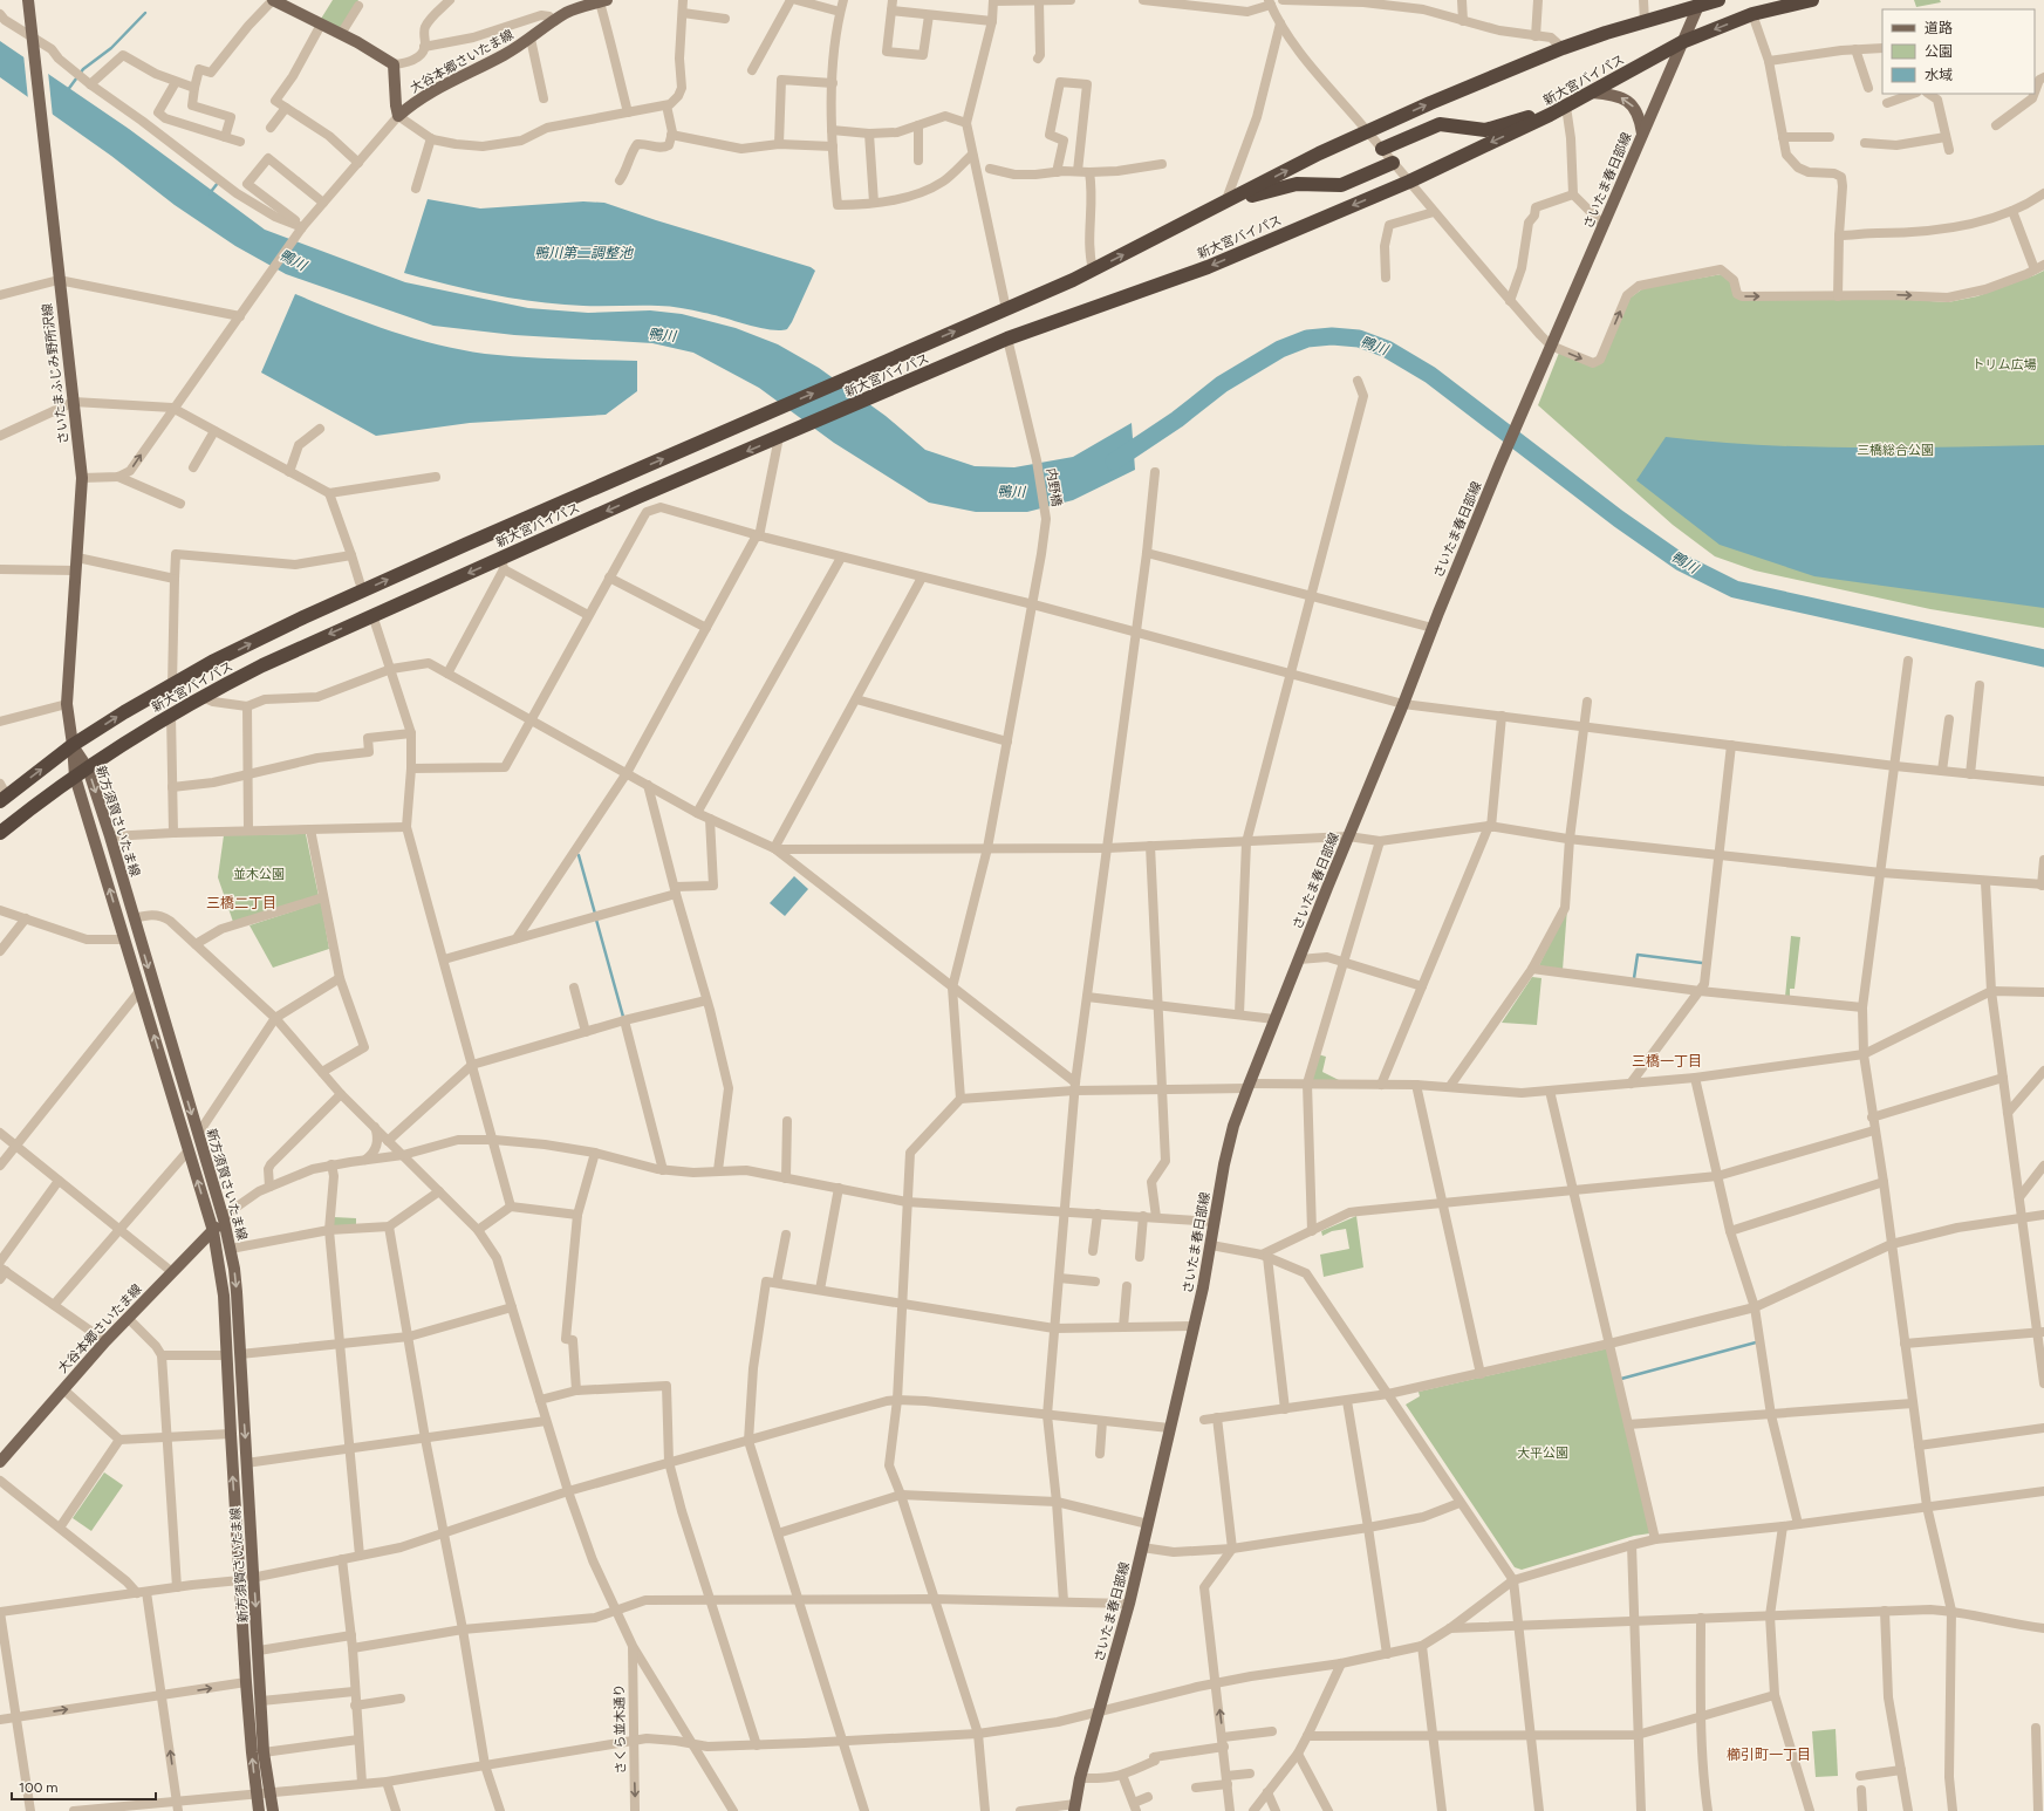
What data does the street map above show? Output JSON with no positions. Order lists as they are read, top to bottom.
{
  "streets": {
    "highway": ["新大宮バイパス"],
    "main road": [
      "大谷本郷さいたま線",
      "さいたま春日部線",
      "さいたまふじみ野所沢線",
      "新方須賀さいたま線"
    ],
    "street": ["内野橋", "さくら並木通り"]
  },
  "crossings": [
    ["大谷本郷さいたま線", "新方須賀さいたま線"],
    ["新大宮バイパス", "さいたま春日部線"],
    ["新大宮バイパス", "さいたまふじみ野所沢線"],
    ["新大宮バイパス", "内野橋"],
    ["新大宮バイパス", "新方須賀さいたま線"],
    ["さいたまふじみ野所沢線", "新方須賀さいたま線"]
  ],
  "one_way": ["さくら並木通り"],
  "districts": ["三橋二丁目", "三橋一丁目", "櫛引町一丁目"],
  "water": ["鴨川第二調整池", "鴨川"],
  "parks": [
    "トリム広場",
    "三橋総合公園",
    "並木公園",
    "大平公園"
  ],
  "legend": ["道路", "公園", "水域"],
  "scale_bar": "100 m"
}
